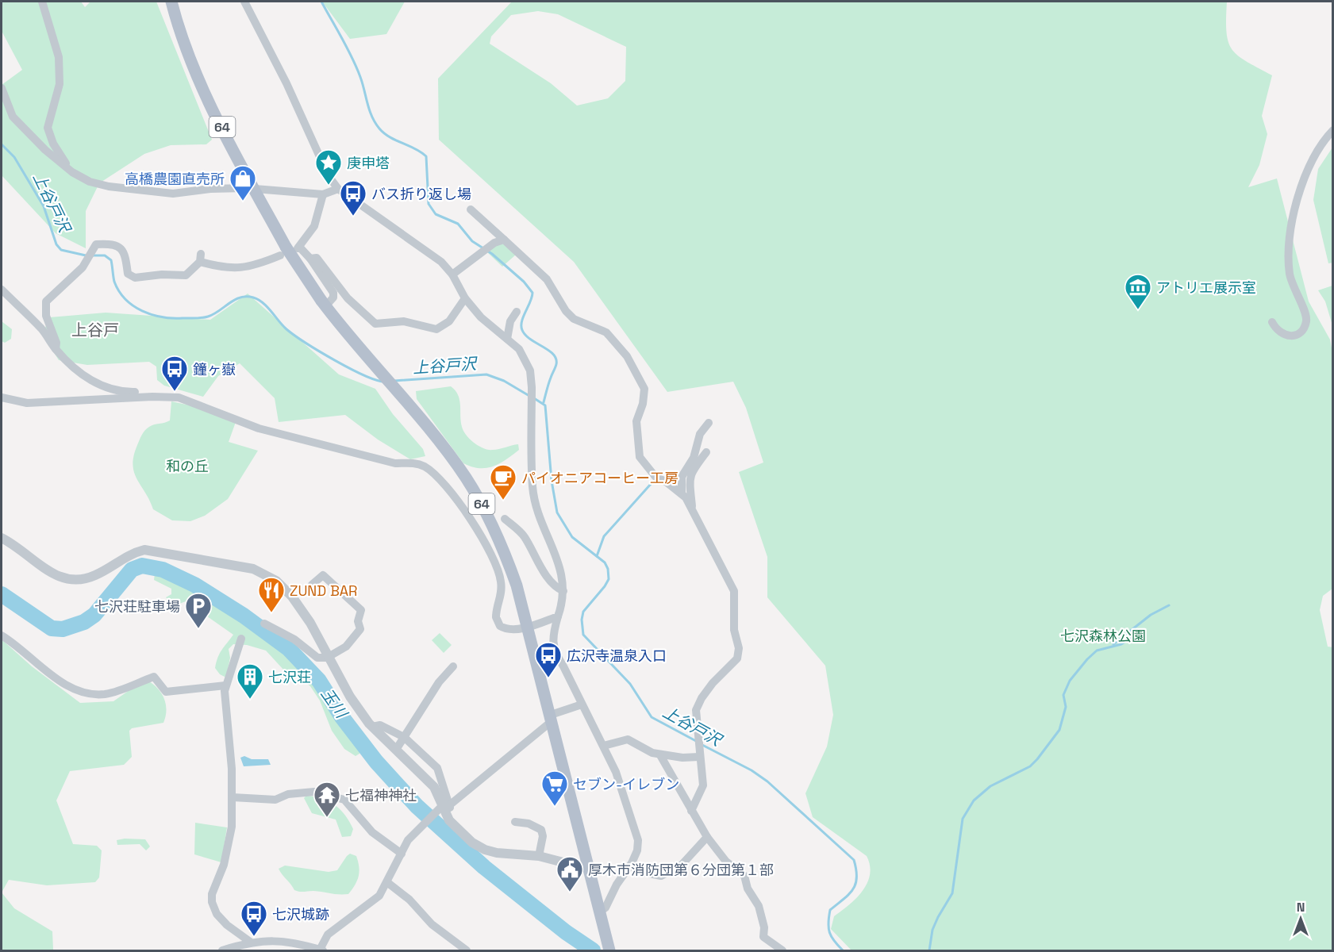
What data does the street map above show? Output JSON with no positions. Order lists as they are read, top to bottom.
{
  "streets": {
    "main road": ["64"]
  },
  "districts": ["上谷戸"],
  "water": ["上谷戸沢", "玉川"],
  "parks": ["和の丘", "七沢森林公園"],
  "places": {
    "place": ["庚申塔"],
    "shop": ["高橋農園直売所"],
    "bus stop": [
      "バス折り返し場",
      "鐘ヶ嶽",
      "広沢寺温泉入口",
      "七沢城跡"
    ],
    "museum": ["アトリエ展示室"],
    "cafe": ["パイオニアコーヒー工房"],
    "restaurant": ["ZUND BAR"],
    "parking": ["七沢荘駐車場"],
    "building": ["七沢荘"],
    "supermarket": ["セブン-イレブン"],
    "temple": ["七福神神社"],
    "public building": ["厚木市消防団第６分団第１部"]
  },
  "north": "top"
}
